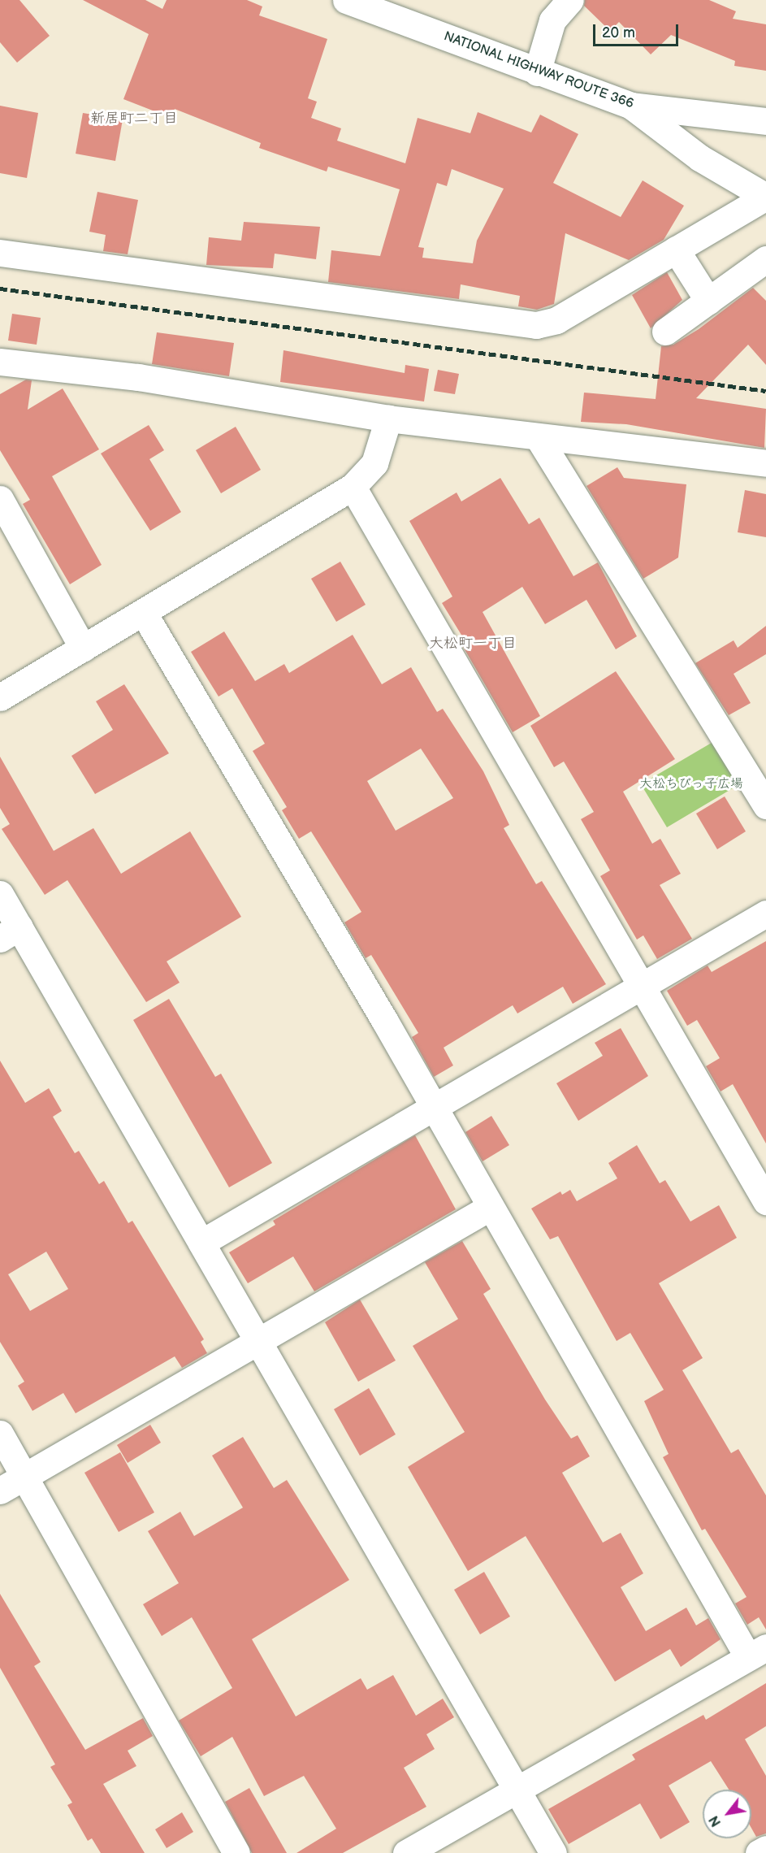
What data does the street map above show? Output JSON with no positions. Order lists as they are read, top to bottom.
{
  "streets": {
    "main road": ["NATIONAL HIGHWAY ROUTE 366"]
  },
  "districts": ["新居町二丁目", "大松町一丁目"],
  "parks": ["大松ちびっ子広場"],
  "scale_bar": "20 m",
  "north": "bottom left"
}
